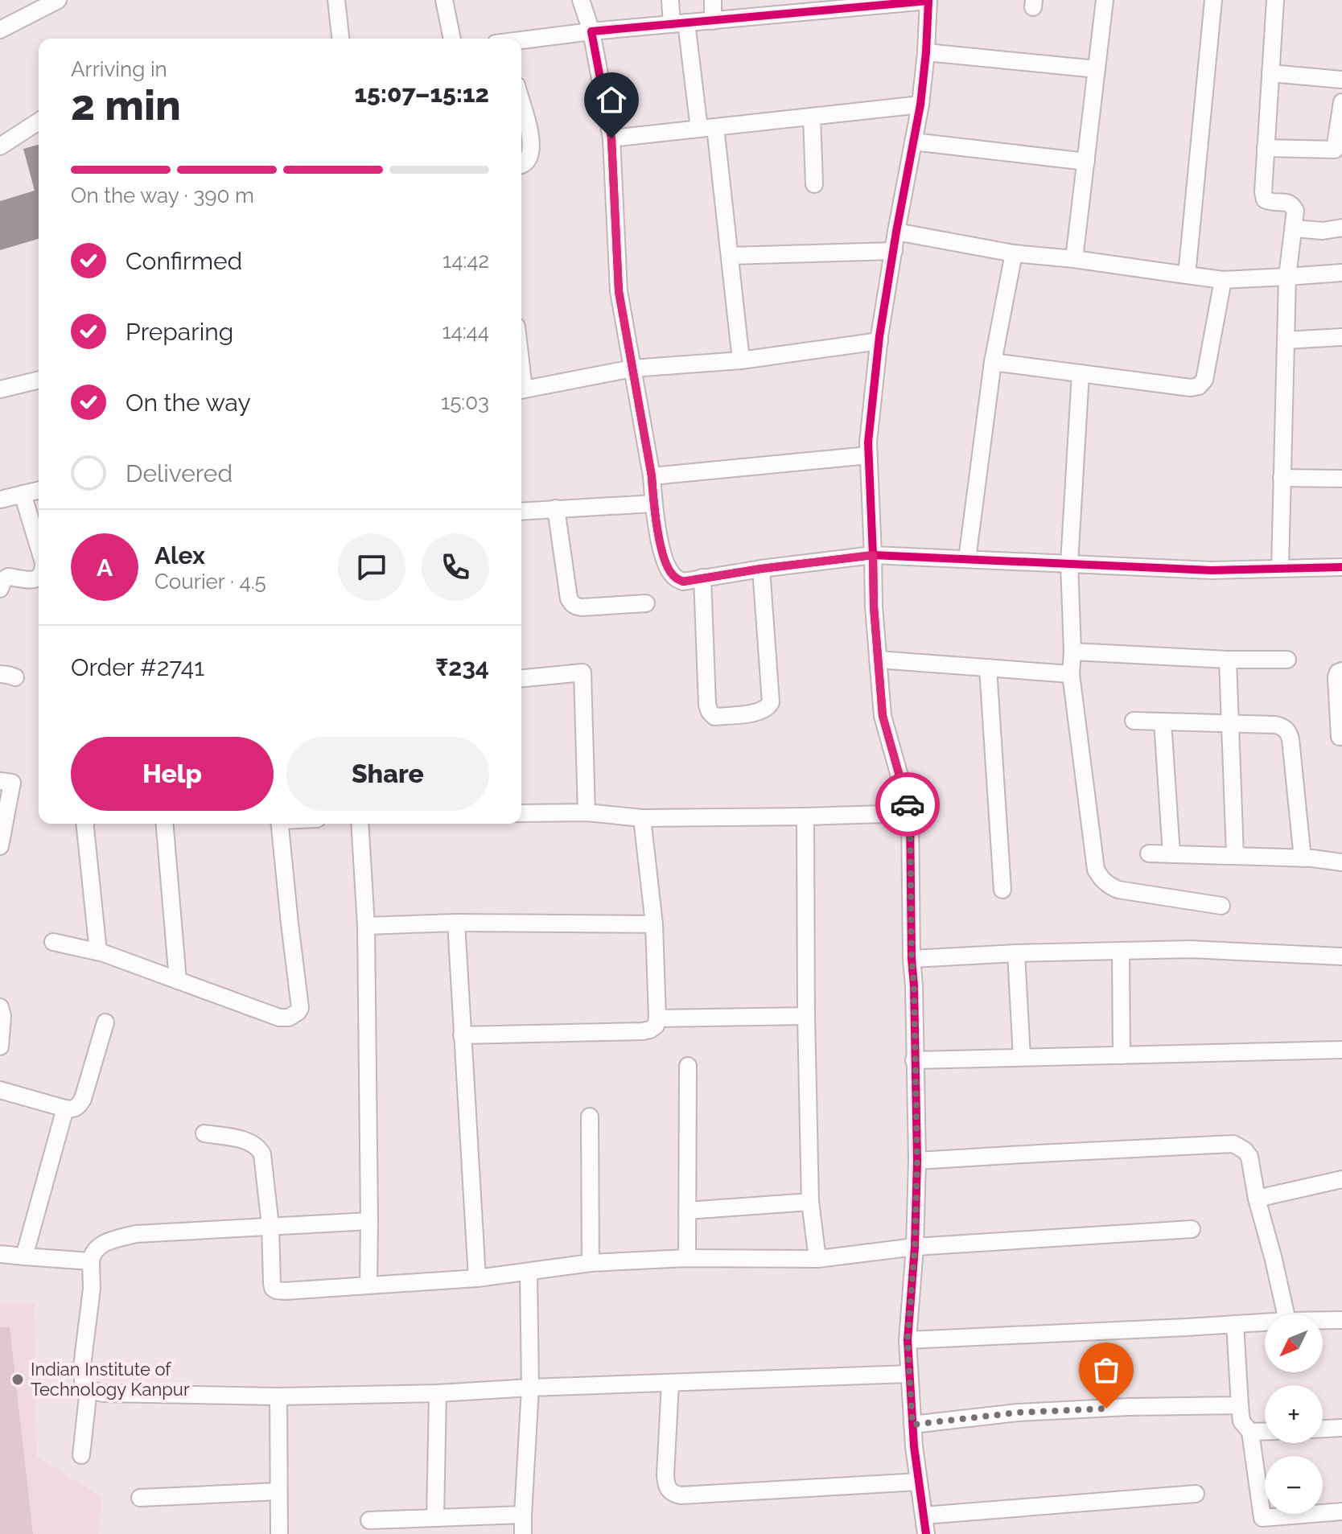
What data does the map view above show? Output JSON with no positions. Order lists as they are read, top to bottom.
{
  "places": ["Indian Institute of Technology Kanpur"],
  "north": "bottom left",
  "page": {
    "heading": ["2 min", "Arriving in", "15:07–15:12"],
    "panel": [
      "Alex",
      "Courier · 4.5",
      "Order #2741",
      "₹234"
    ],
    "bar": "On the way · 390 m",
    "list": [
      ["Confirmed", "14:42"],
      ["Preparing", "14:44"],
      ["On the way", "15:03"],
      "Delivered"
    ],
    "round": "A",
    "buttons": ["Help", "Share"],
    "map_buttons": ["+", "−"]
  }
}
